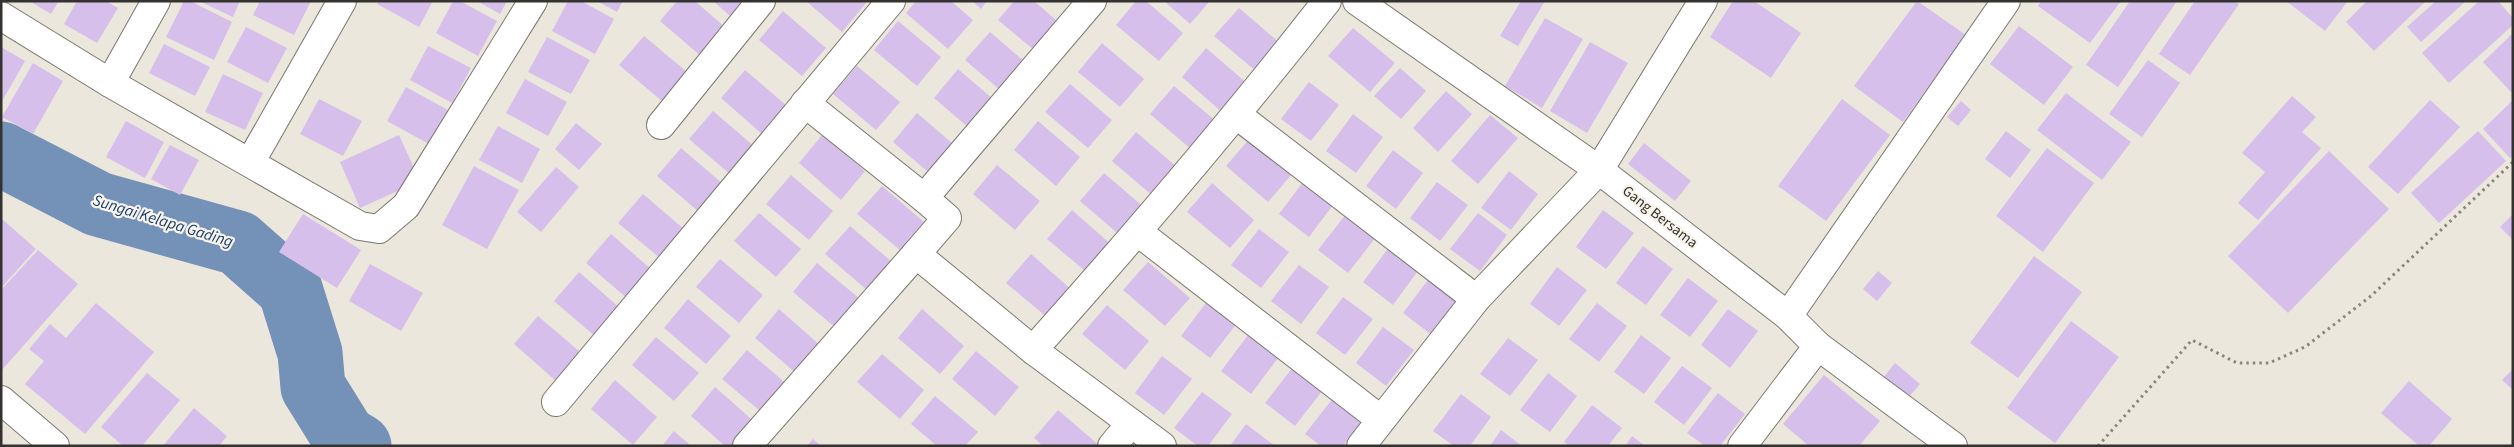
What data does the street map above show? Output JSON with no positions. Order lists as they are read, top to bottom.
{
  "streets": {
    "street": ["Gang Bersama"]
  },
  "water": ["Sungai Kelapa Gading"]
}
